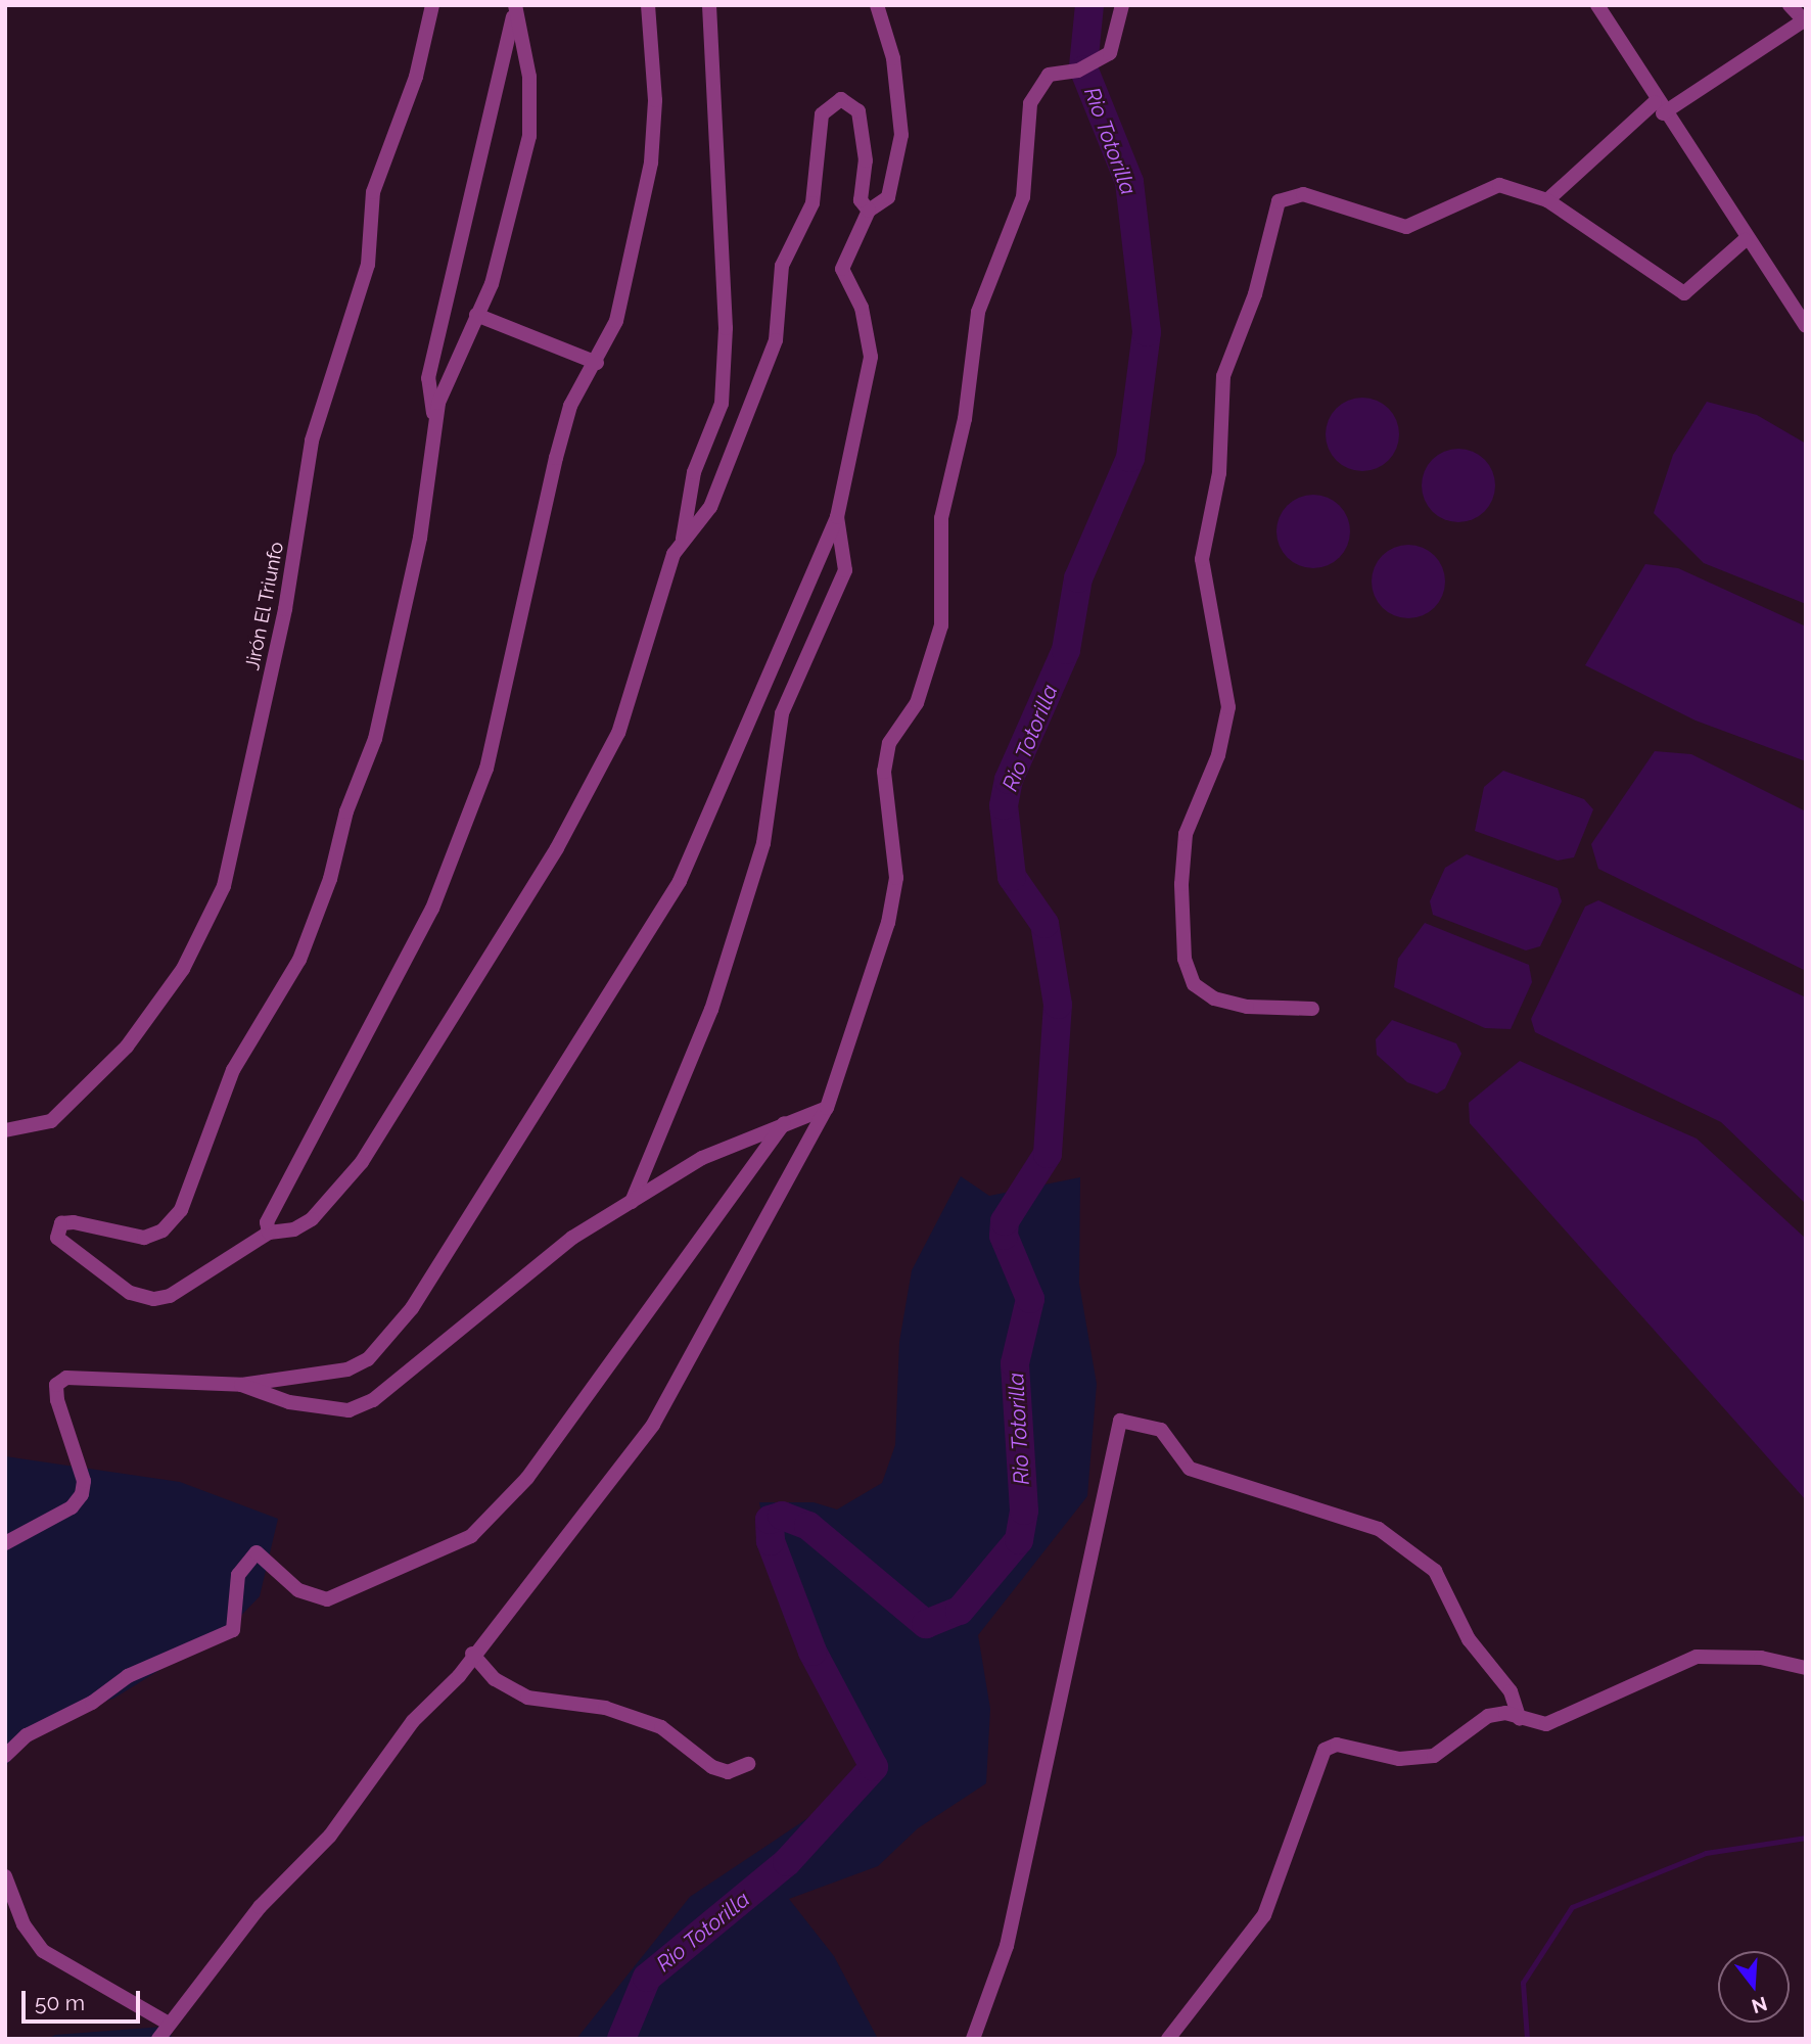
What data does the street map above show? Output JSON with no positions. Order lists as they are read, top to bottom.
{
  "streets": {
    "street": ["Jirón El Triunfo"]
  },
  "water": ["Rio Totorilla"],
  "scale_bar": "50 m",
  "north": "bottom"
}
